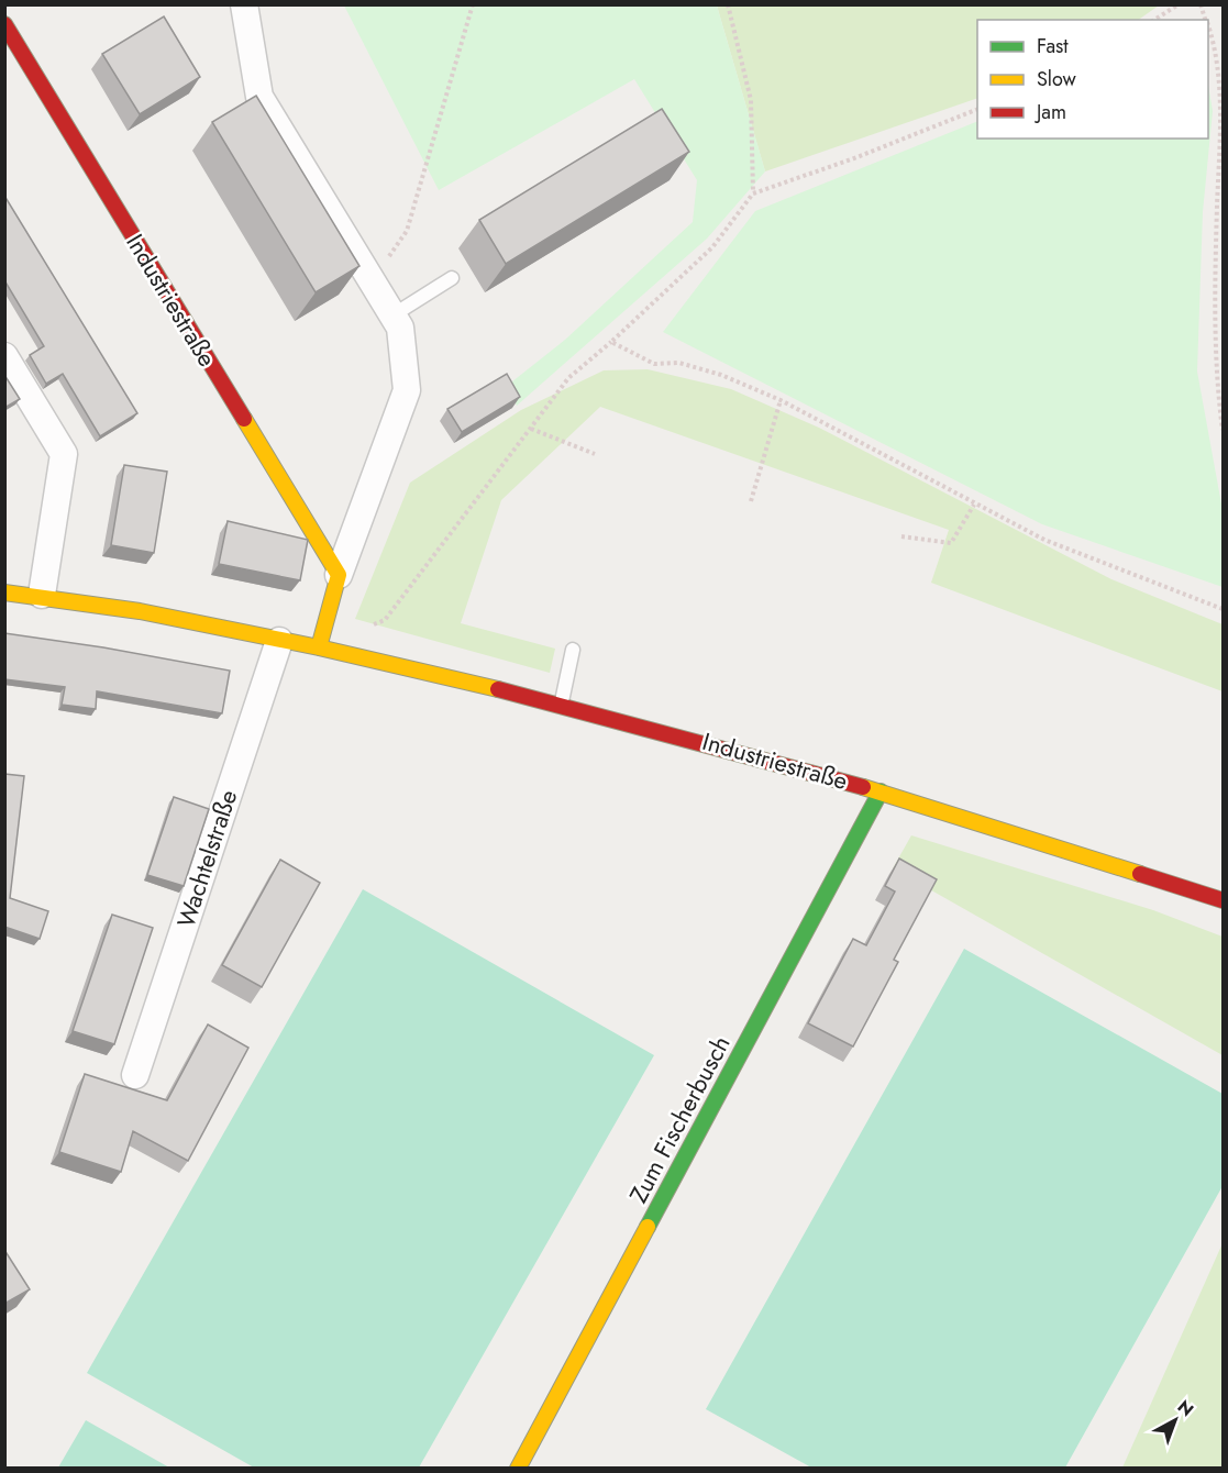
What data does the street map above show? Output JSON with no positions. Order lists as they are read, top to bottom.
{
  "streets": {
    "street": ["Industriestraße", "Wachtelstraße", "Zum Fischerbusch"]
  },
  "crossings": [
    ["Industriestraße", "Wachtelstraße"],
    ["Industriestraße", "Zum Fischerbusch"]
  ],
  "legend": ["Fast", "Slow", "Jam"],
  "north": "top right"
}
